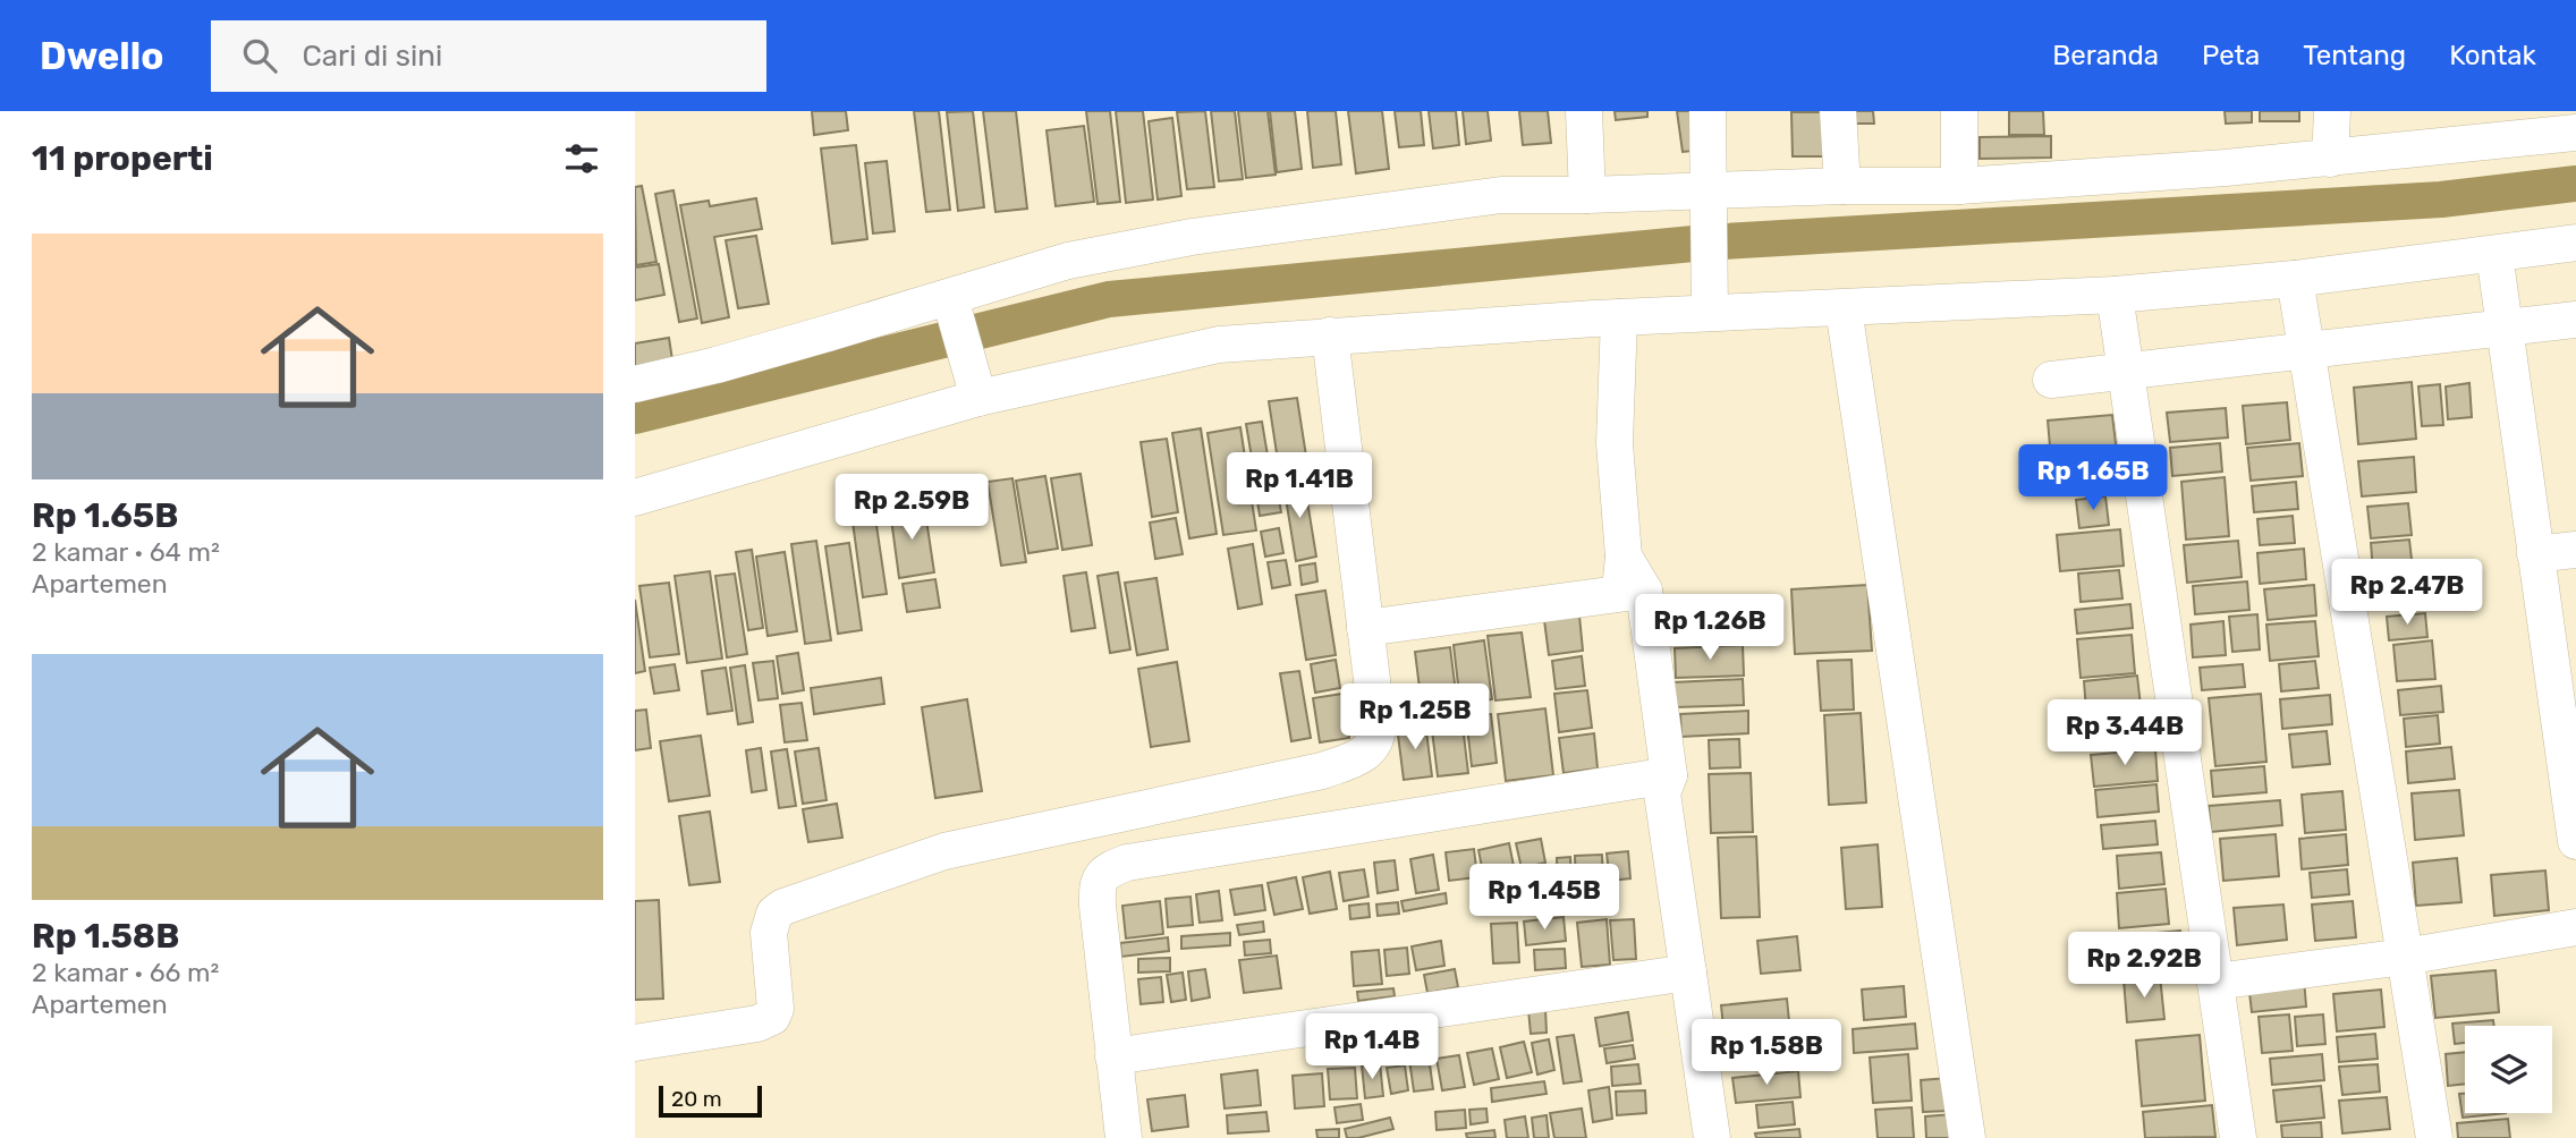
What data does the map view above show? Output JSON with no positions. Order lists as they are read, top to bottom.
{
  "scale_bar": "20 m",
  "page": {
    "header": "Dwello",
    "search": "Cari di sini",
    "nav": [
      "Beranda",
      "Peta",
      "Tentang",
      "Kontak"
    ],
    "heading": "11 properti",
    "list": [
      {
        "name": "Rp 1.65B",
        "note": "2 kamar · 64 m² · Apartemen"
      },
      {
        "name": "Rp 1.58B",
        "note": "2 kamar · 66 m² · Apartemen"
      }
    ],
    "price": [
      "Rp 1.65B",
      "Rp 1.41B",
      "Rp 2.59B",
      "Rp 2.47B",
      "Rp 1.26B",
      "Rp 1.25B",
      "Rp 3.44B",
      "Rp 1.45B",
      "Rp 2.92B",
      "Rp 1.4B",
      "Rp 1.58B"
    ],
    "scale": "20 m"
  }
}
